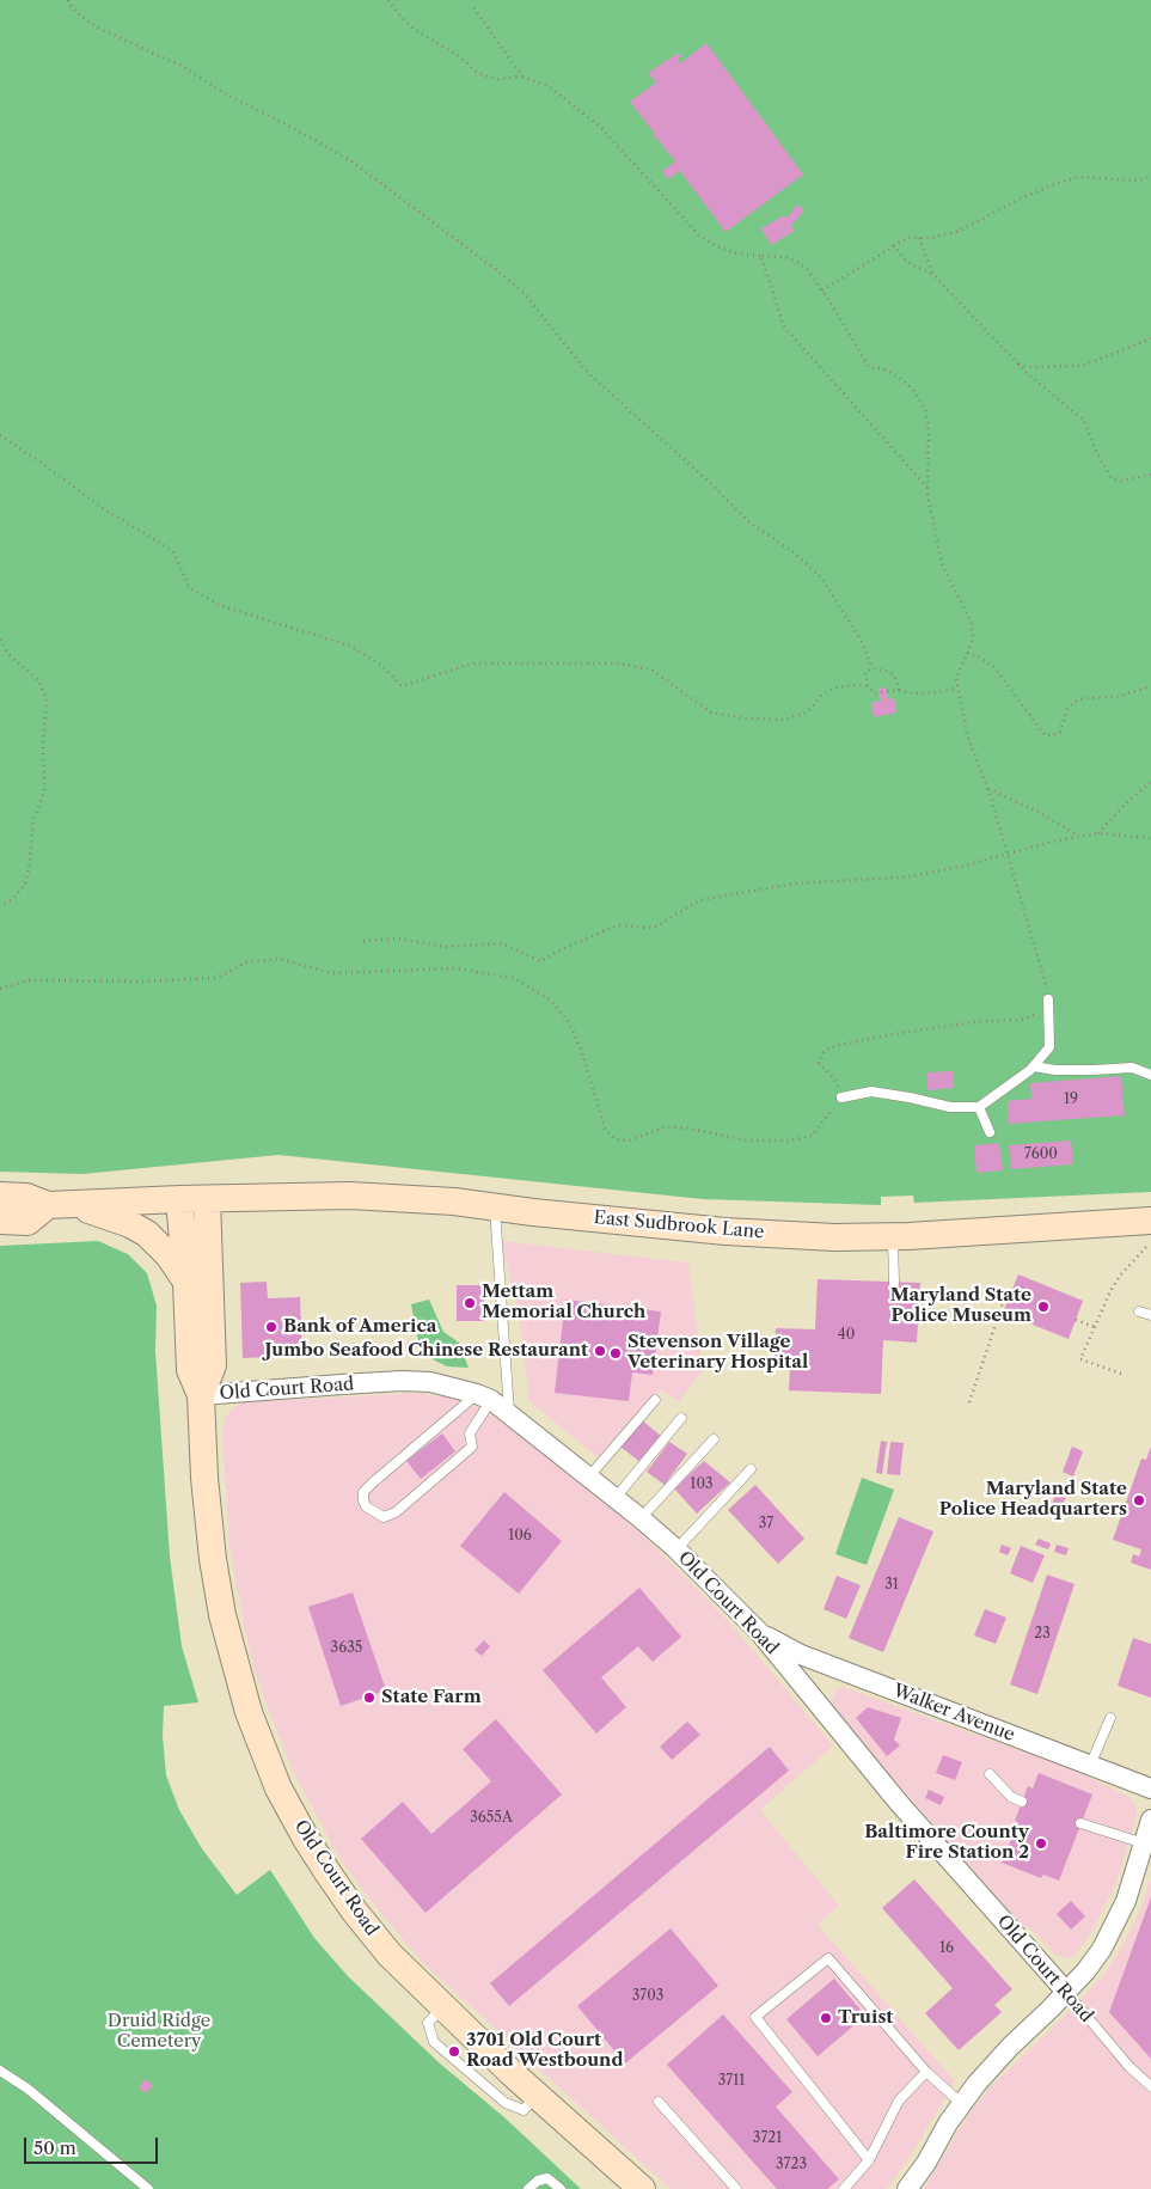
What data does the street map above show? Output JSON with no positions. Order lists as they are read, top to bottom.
{
  "streets": {
    "main road": ["East Sudbrook Lane", "Old Court Road"],
    "street": ["Walker Avenue"]
  },
  "crossings": [
    ["East Sudbrook Lane", "Old Court Road"],
    ["Old Court Road", "Walker Avenue"]
  ],
  "parks": ["Druid Ridge Cemetery"],
  "places": [
    "Mettam Memorial Church",
    "Maryland State Police Museum",
    "Bank of America",
    "Jumbo Seafood Chinese Restaurant",
    "Stevenson Village Veterinary Hospital",
    "Maryland State Police Headquarters",
    "State Farm",
    "Baltimore County Fire Station 2",
    "Truist",
    "3701 Old Court Road Westbound"
  ],
  "house_numbers": [
    "19",
    "7600",
    "40",
    "103",
    "37",
    "106",
    "31",
    "23",
    "3635",
    "3655A",
    "16",
    "3703",
    "3711",
    "3721",
    "3723"
  ],
  "scale_bar": "50 m"
}
